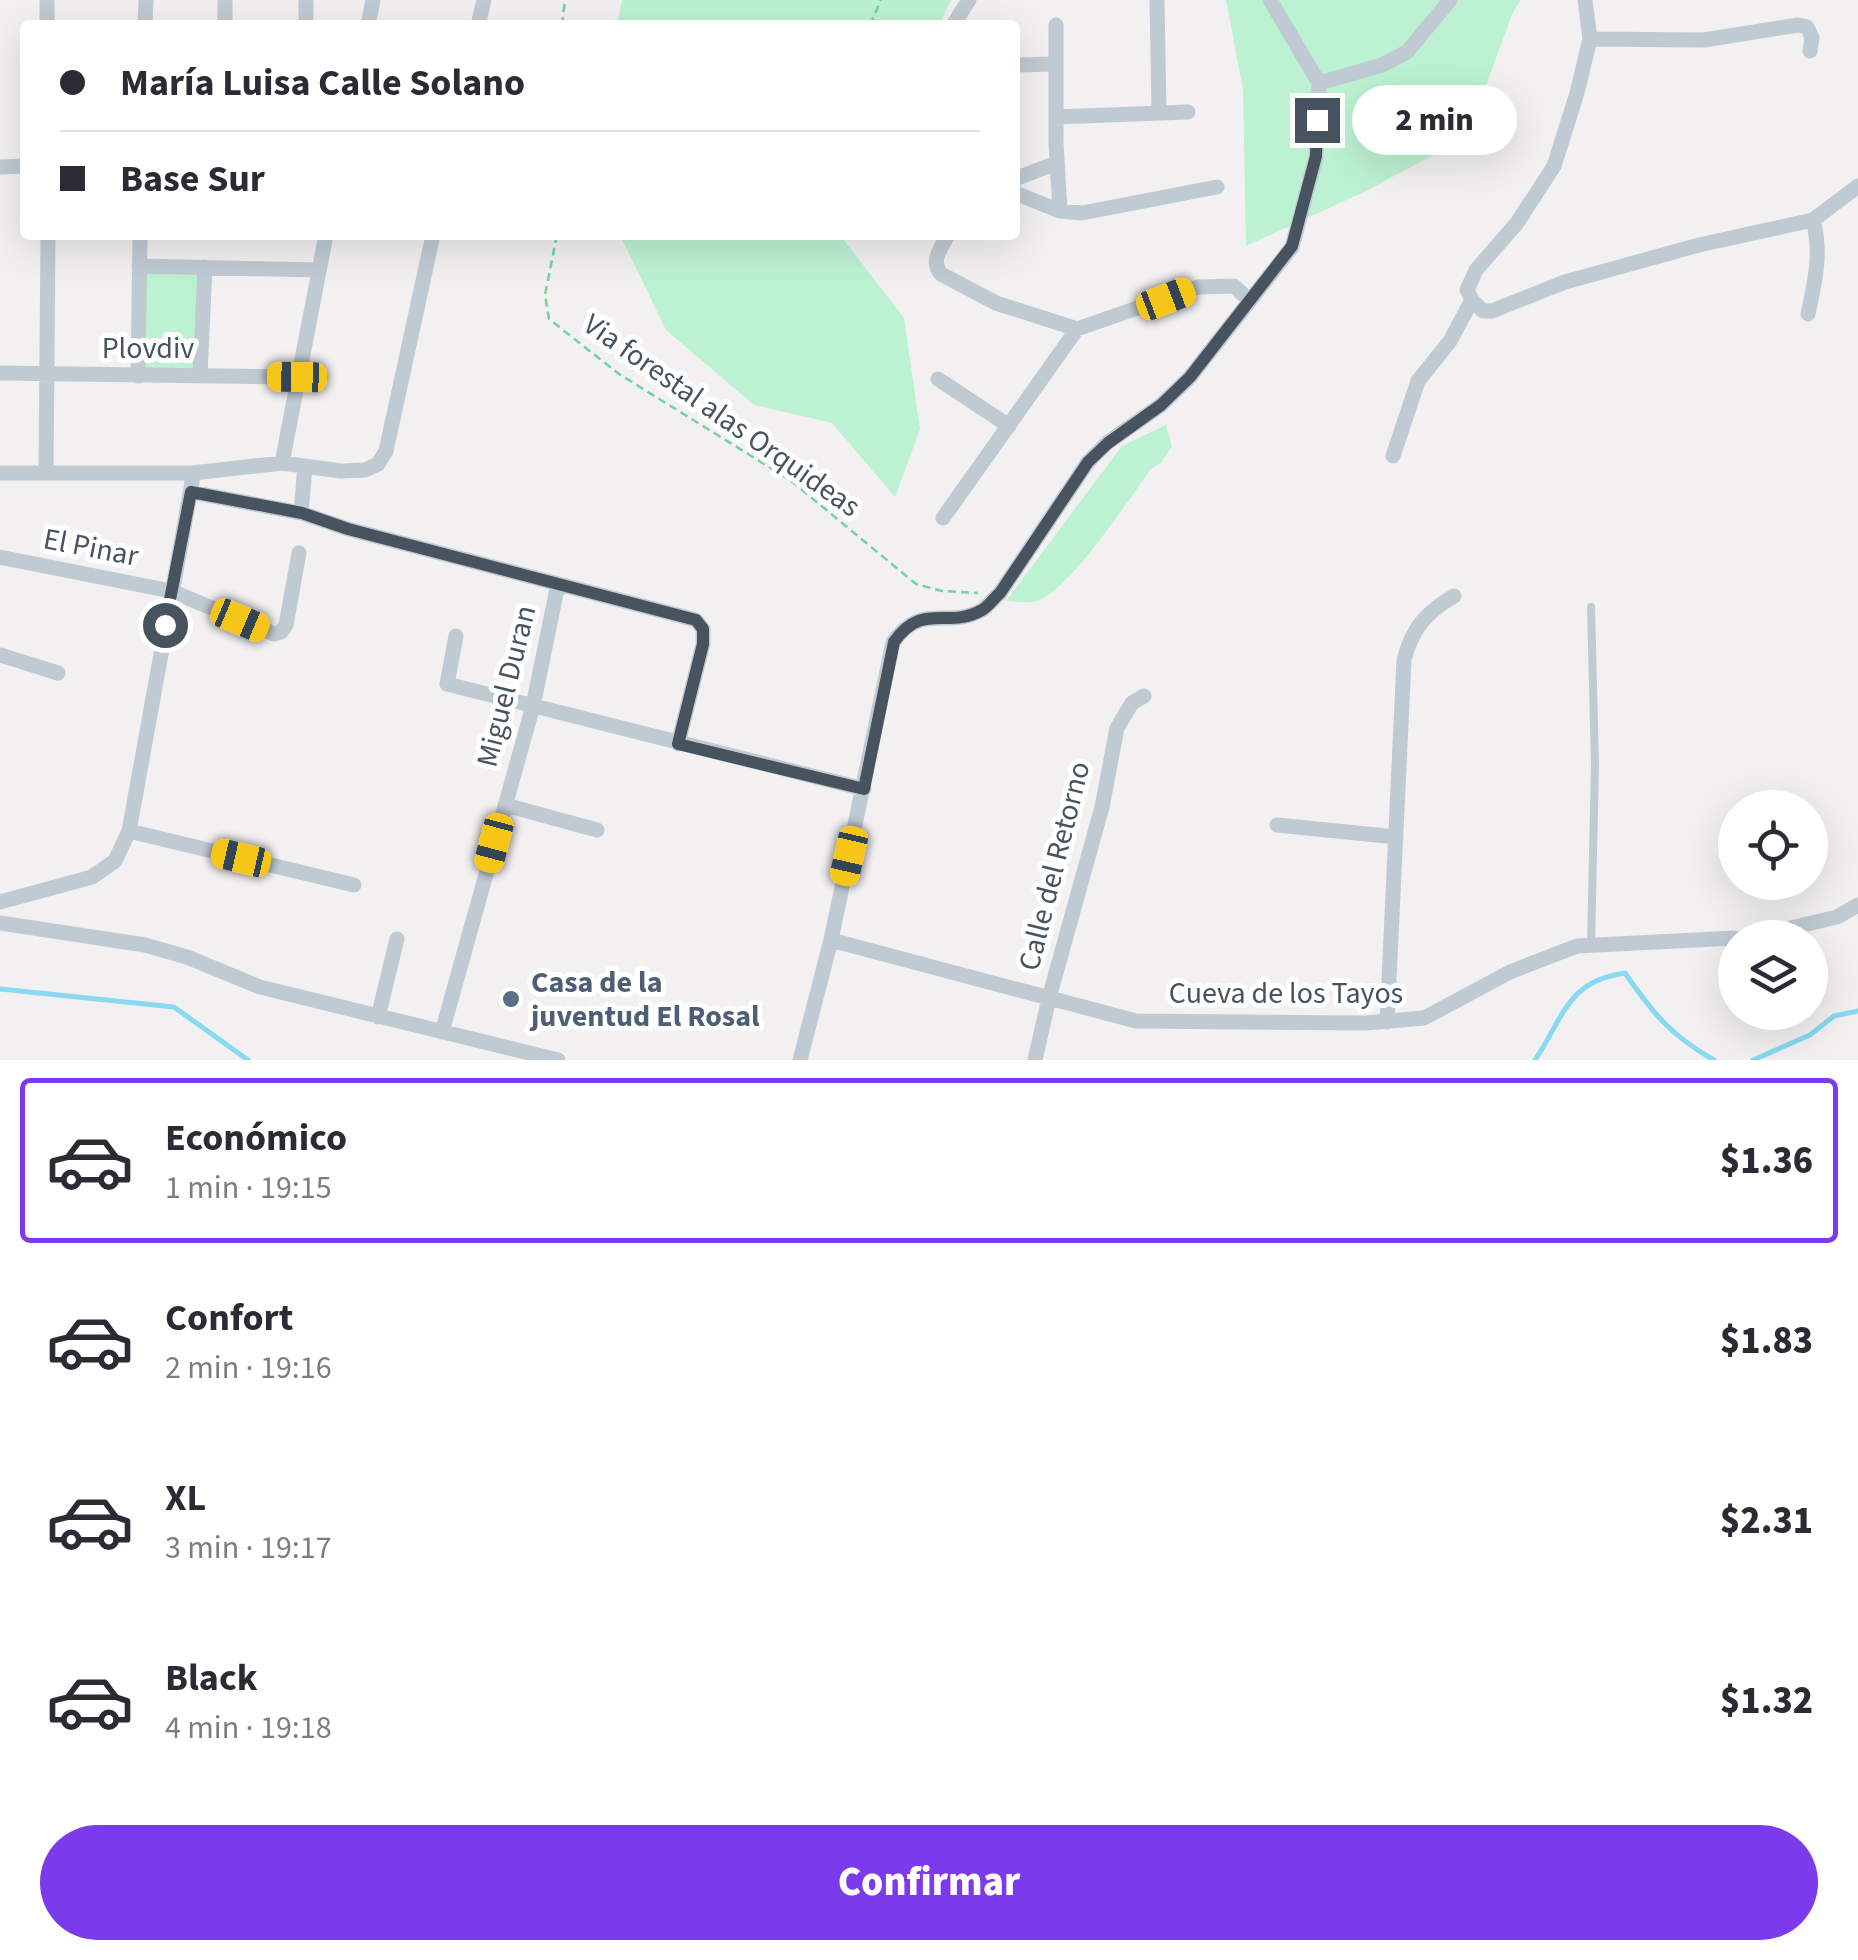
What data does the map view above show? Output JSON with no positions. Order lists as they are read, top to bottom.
{
  "streets": {
    "street": [
      "Plovdiv",
      "El Pinar",
      "Miguel Duran",
      "Calle del Retorno",
      "Cueva de los Tayos"
    ],
    "path": ["Via forestal alas Orquideas"]
  },
  "crossings": [
    ["Calle del Retorno", "Cueva de los Tayos"]
  ],
  "places": ["Casa de la juventud El Rosal"],
  "page": {
    "banner": ["María Luisa Calle Solano", "Base Sur"],
    "bubble": "2 min",
    "list": [
      {
        "name": "Económico",
        "note": "1 min · 19:15",
        "value": "$1.36"
      },
      {
        "name": "Confort",
        "note": "2 min · 19:16",
        "value": "$1.83"
      },
      {
        "name": "XL",
        "note": "3 min · 19:17",
        "value": "$2.31"
      },
      {
        "name": "Black",
        "note": "4 min · 19:18",
        "value": "$1.32"
      }
    ],
    "buttons": "Confirmar"
  }
}
